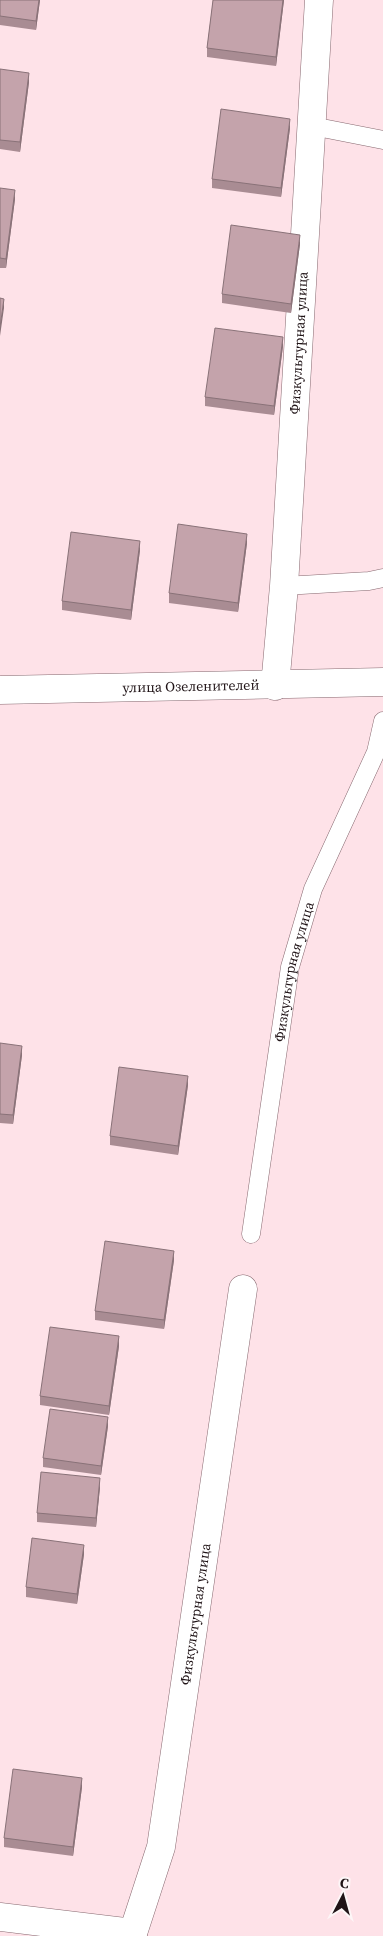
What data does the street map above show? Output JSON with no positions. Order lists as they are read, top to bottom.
{
  "streets": {
    "street": ["Физкультурная улица", "улица Озеленителей"]
  },
  "crossings": [
    ["Физкультурная улица", "улица Озеленителей"]
  ],
  "north": "top"
}
